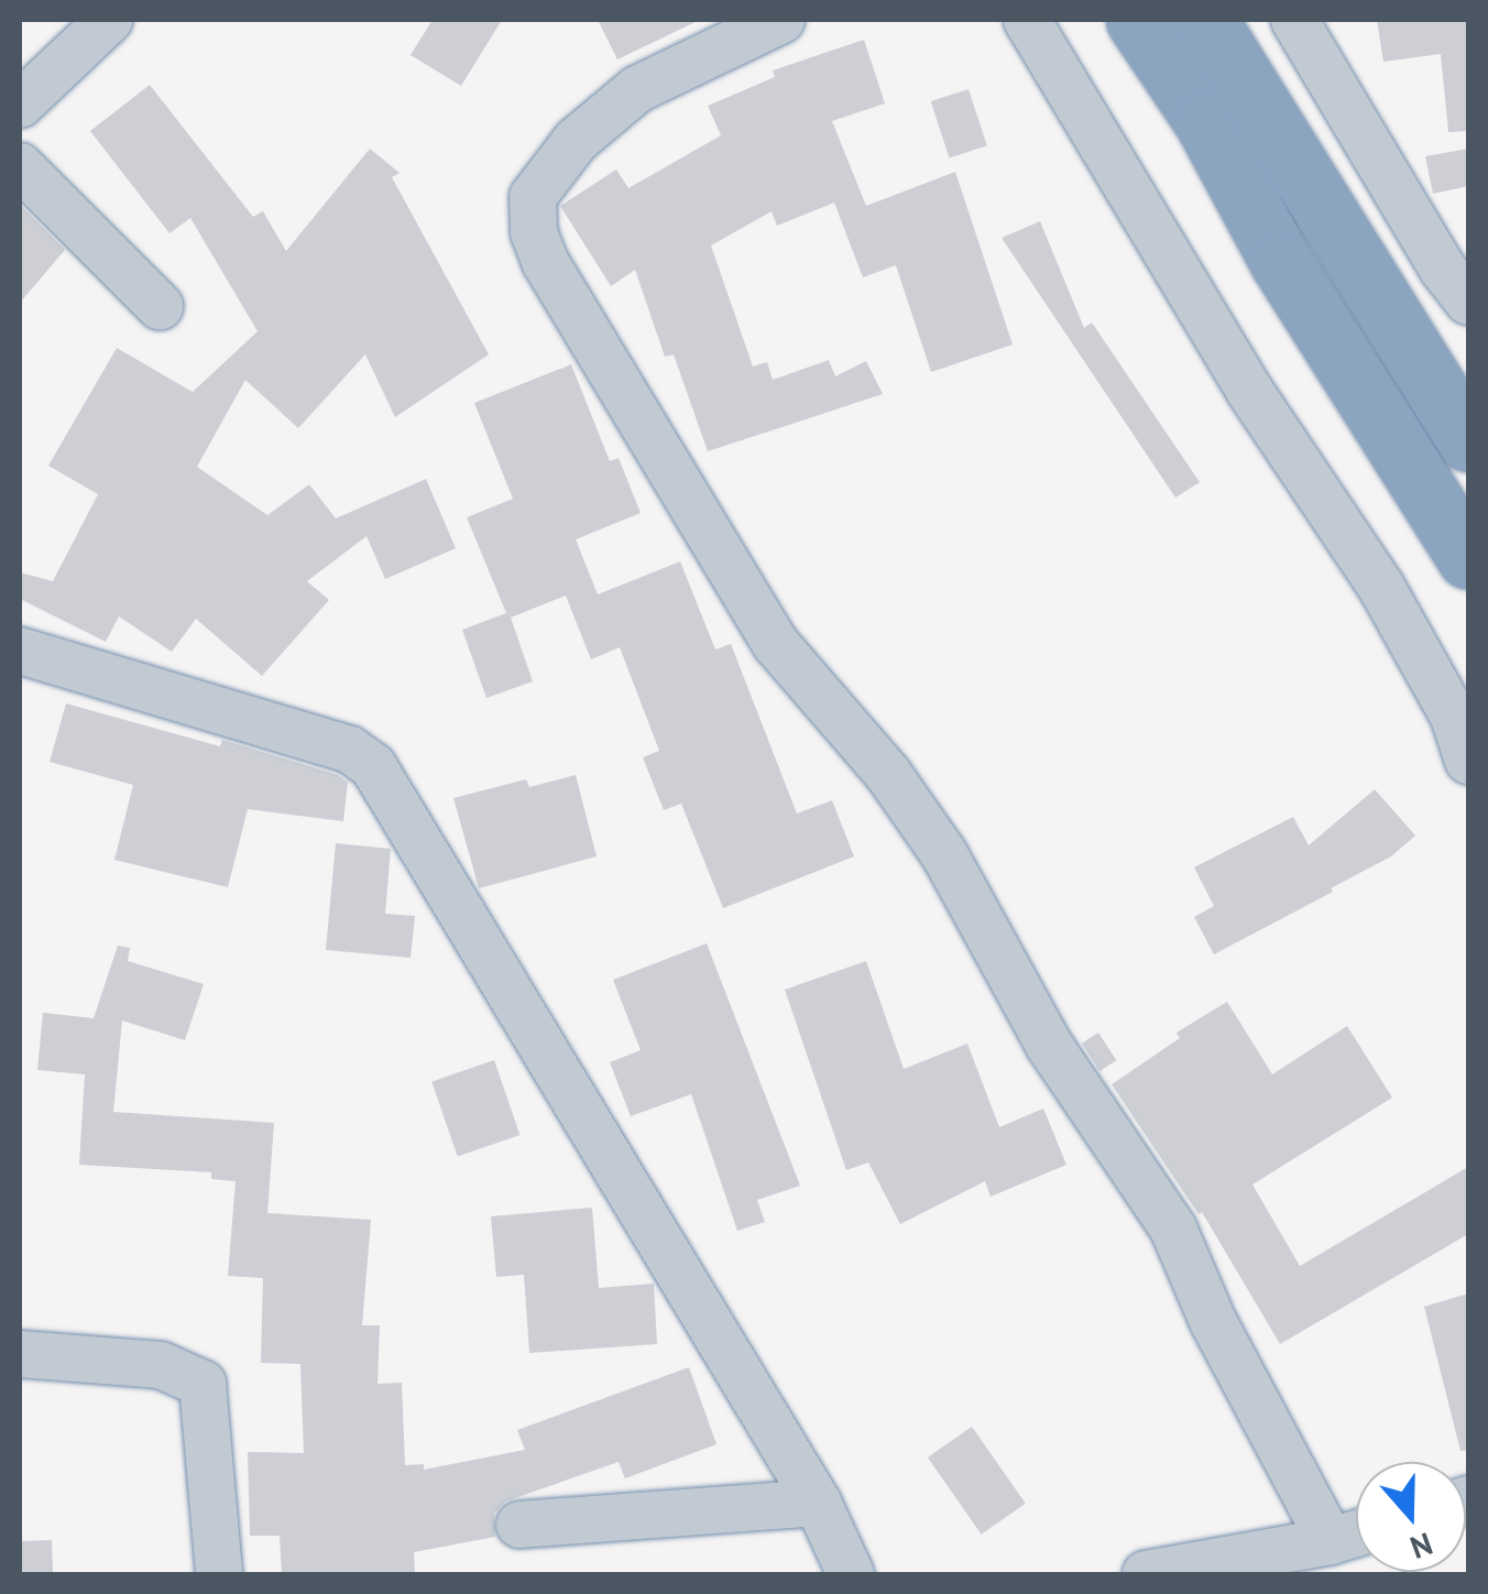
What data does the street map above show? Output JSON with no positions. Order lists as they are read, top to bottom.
{
  "north": "bottom"
}
